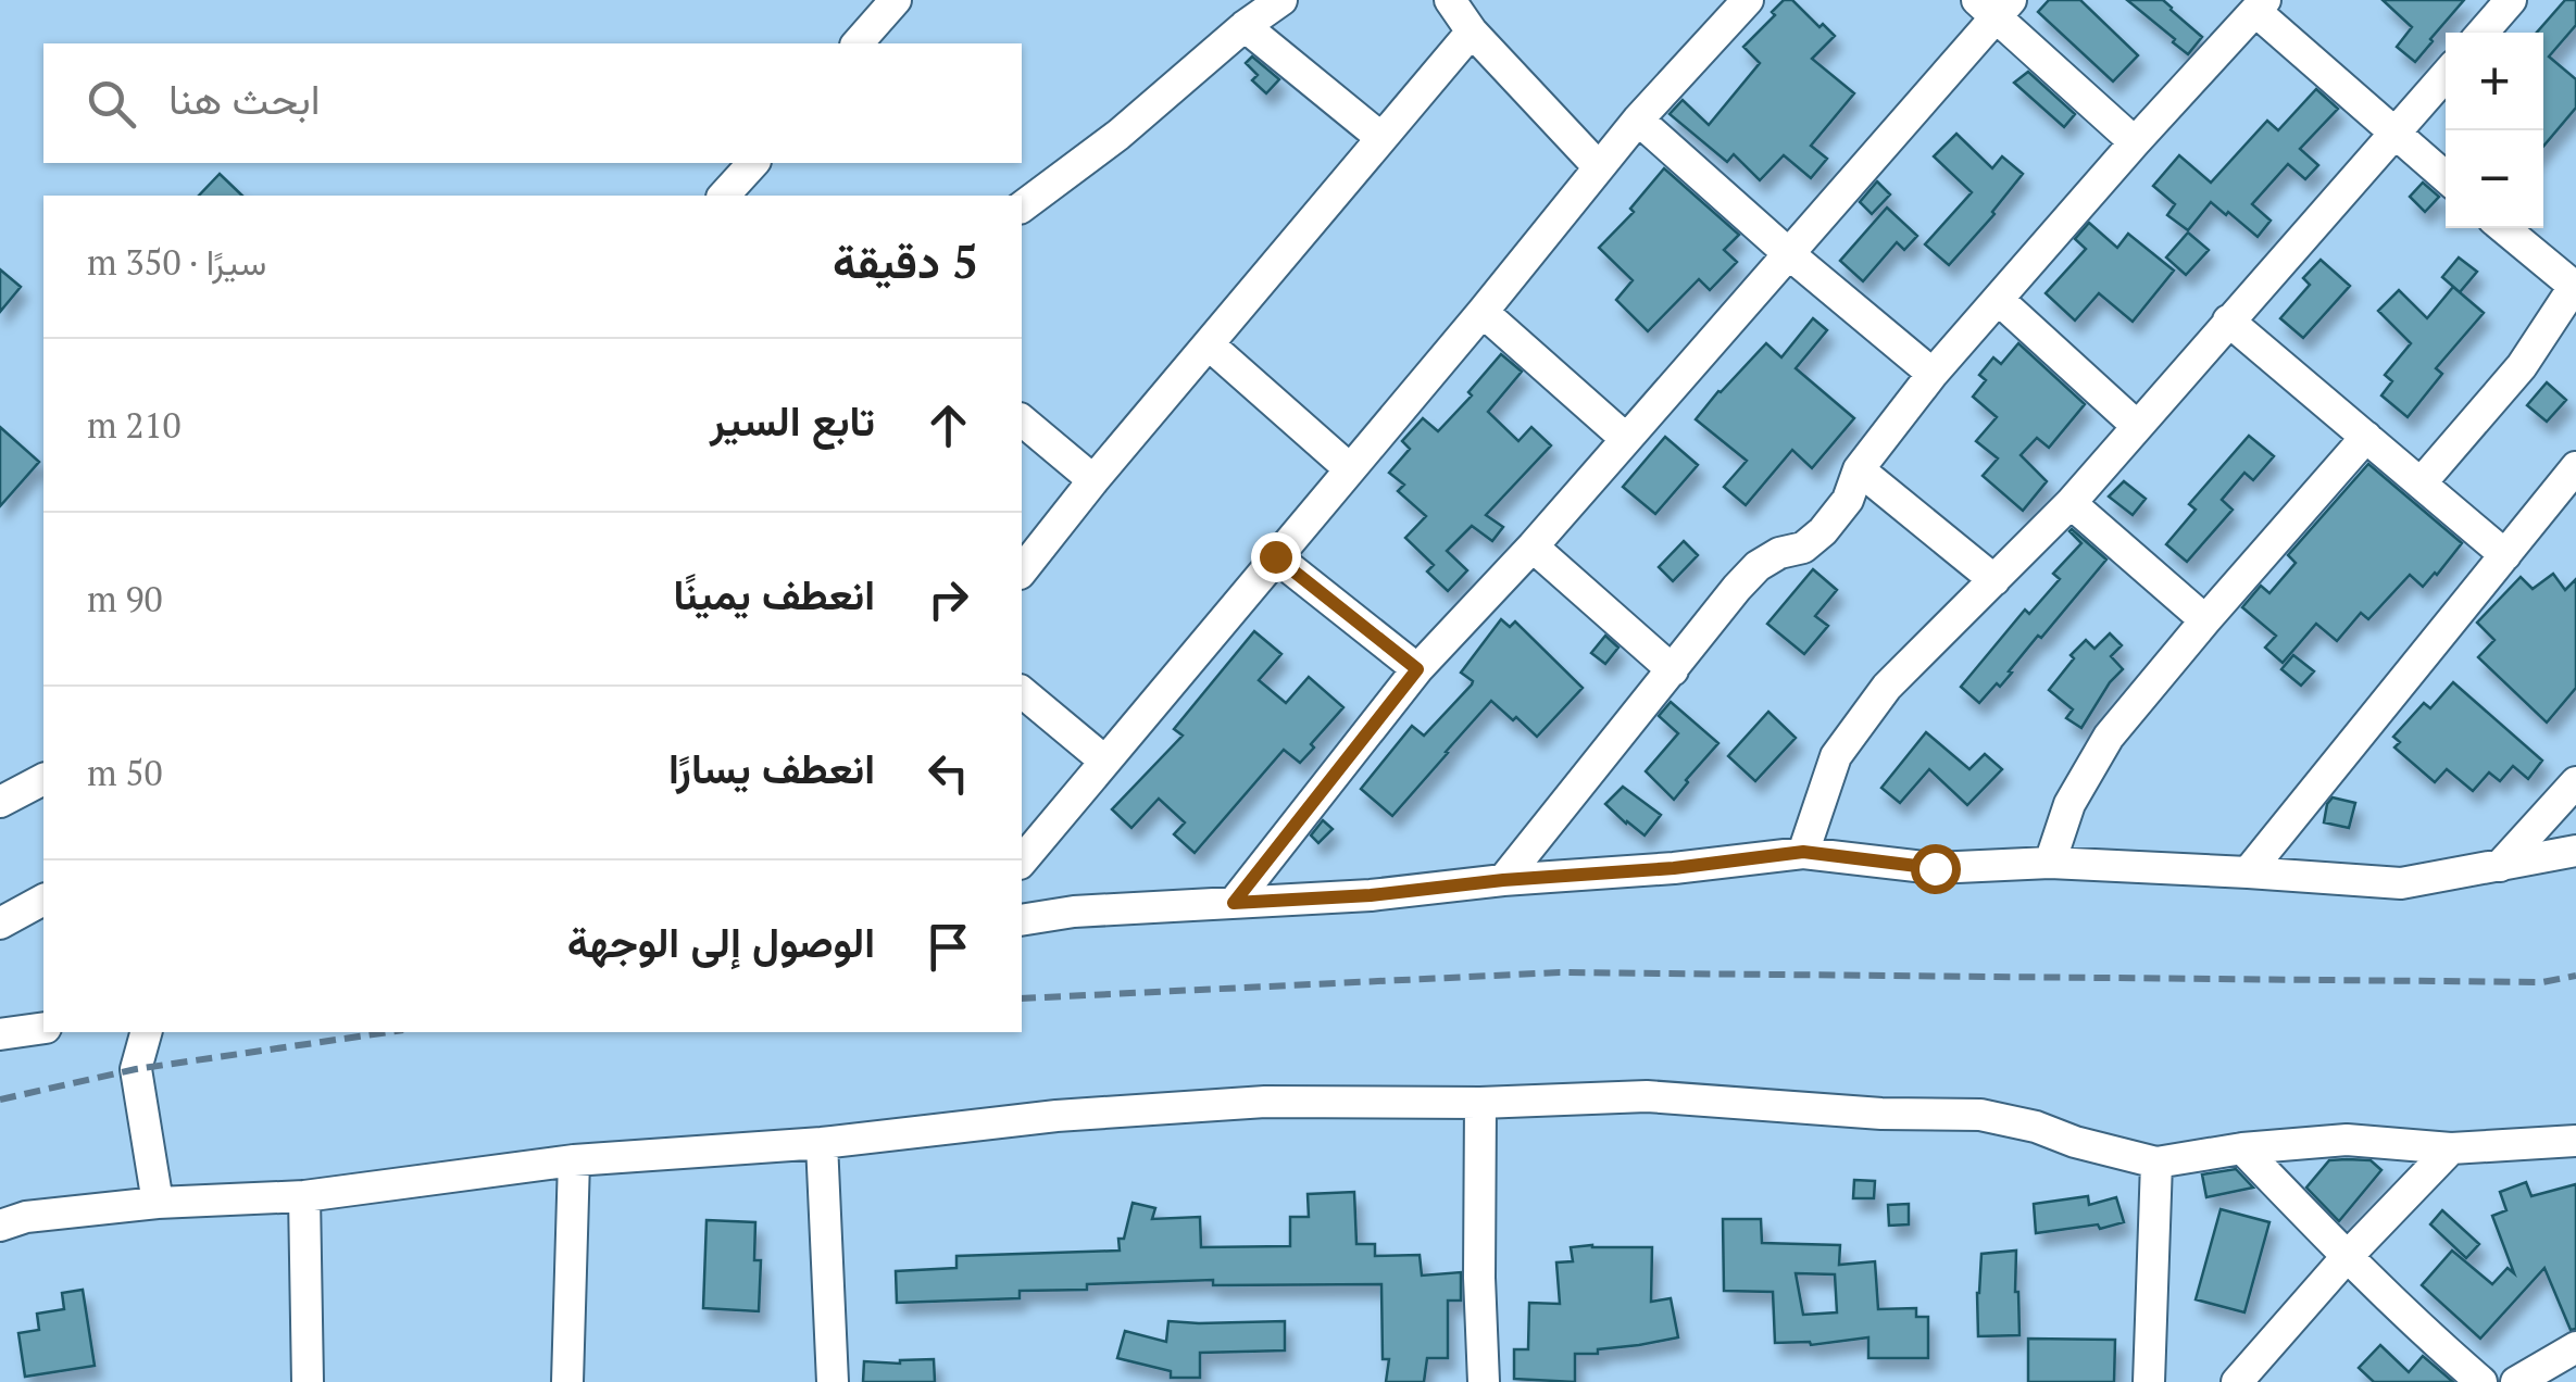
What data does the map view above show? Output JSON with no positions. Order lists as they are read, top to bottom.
{
  "page": {
    "map_buttons": ["+", "−"],
    "search": "ابحث هنا",
    "heading": ["5 دقيقة", "سيرًا · 350 m"],
    "list": [
      ["تابع السير", "210 m"],
      ["انعطف يمينًا", "90 m"],
      ["انعطف يسارًا", "50 m"],
      "الوصول إلى الوجهة"
    ]
  }
}
